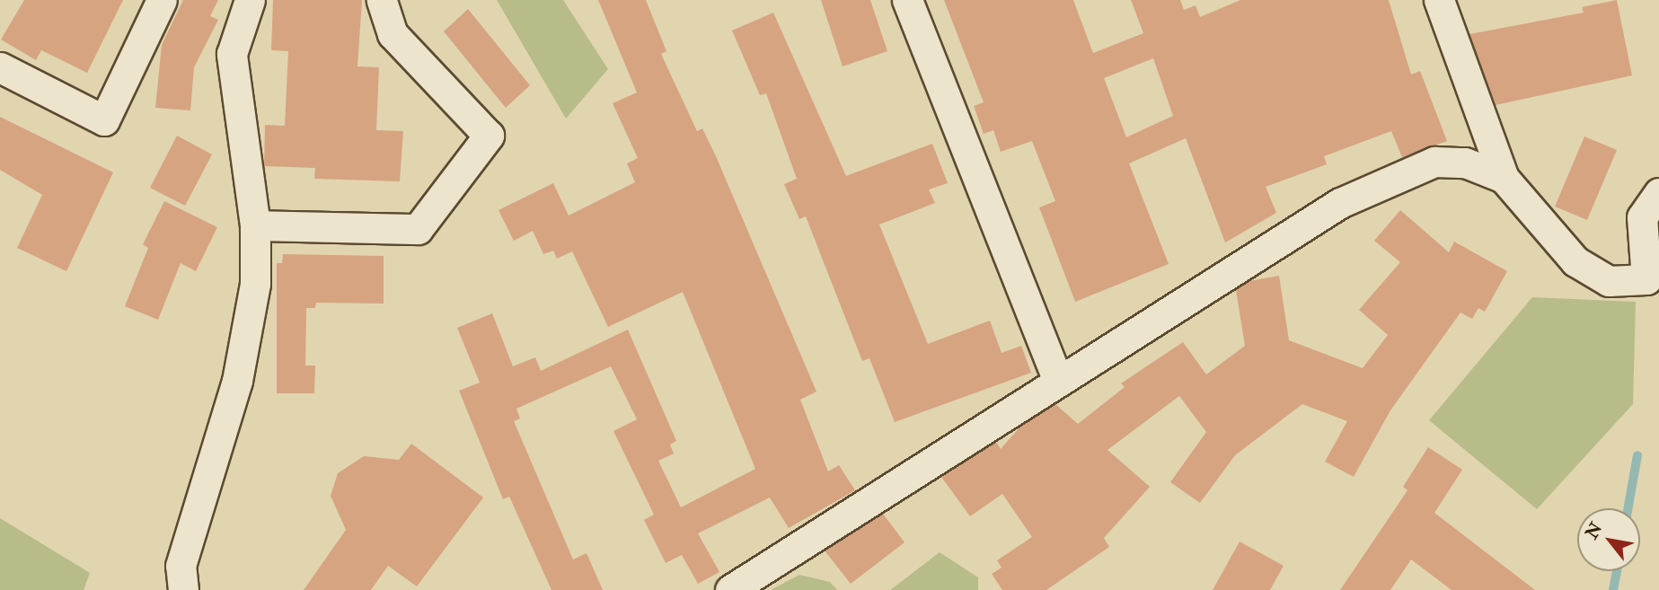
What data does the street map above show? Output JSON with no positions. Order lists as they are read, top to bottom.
{
  "north": "top left"
}
